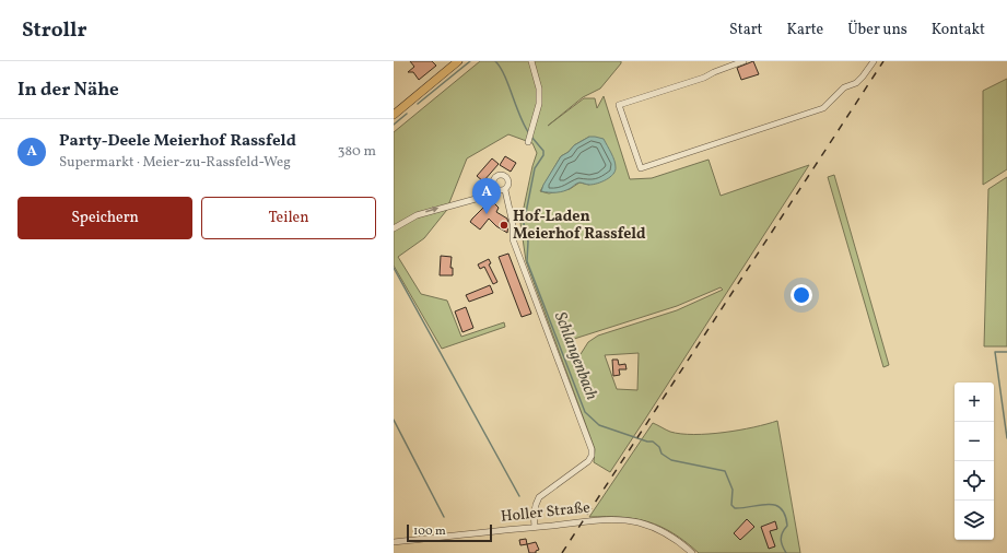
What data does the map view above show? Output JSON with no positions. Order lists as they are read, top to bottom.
{
  "streets": {
    "street": ["Holler Straße"]
  },
  "water": ["Schlangenbach"],
  "places": ["Hof-Laden Meierhof Rassfeld"],
  "scale_bar": "100 m",
  "page": {
    "header": "Strollr",
    "nav": [
      "Start",
      "Karte",
      "Über uns",
      "Kontakt"
    ],
    "heading": "In der Nähe",
    "list": [
      {
        "mark": "A",
        "name": "Party-Deele Meierhof Rassfeld",
        "note": "Supermarkt · Meier-zu-Rassfeld-Weg",
        "value": "380 m"
      }
    ],
    "pins": "A",
    "buttons": ["Speichern", "Teilen"],
    "map_buttons": ["+", "−"],
    "scale": "100 m"
  }
}
